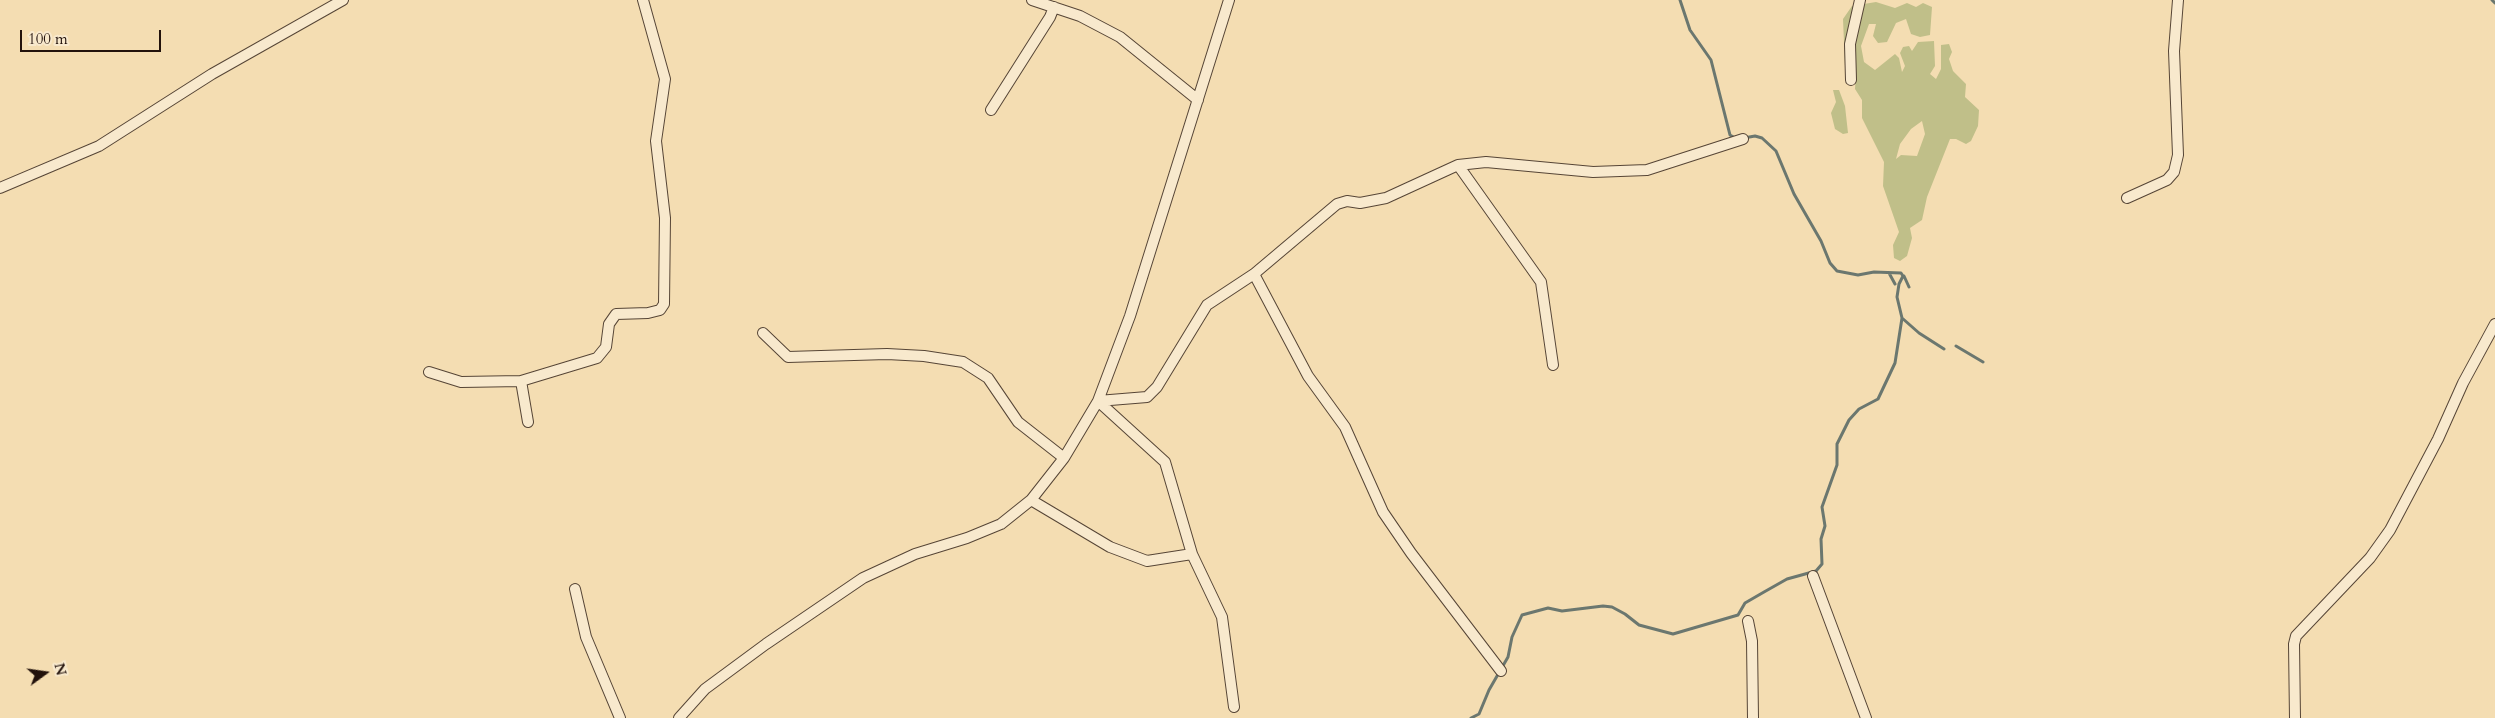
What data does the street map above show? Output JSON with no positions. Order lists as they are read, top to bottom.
{
  "scale_bar": "100 m",
  "north": "right"
}
